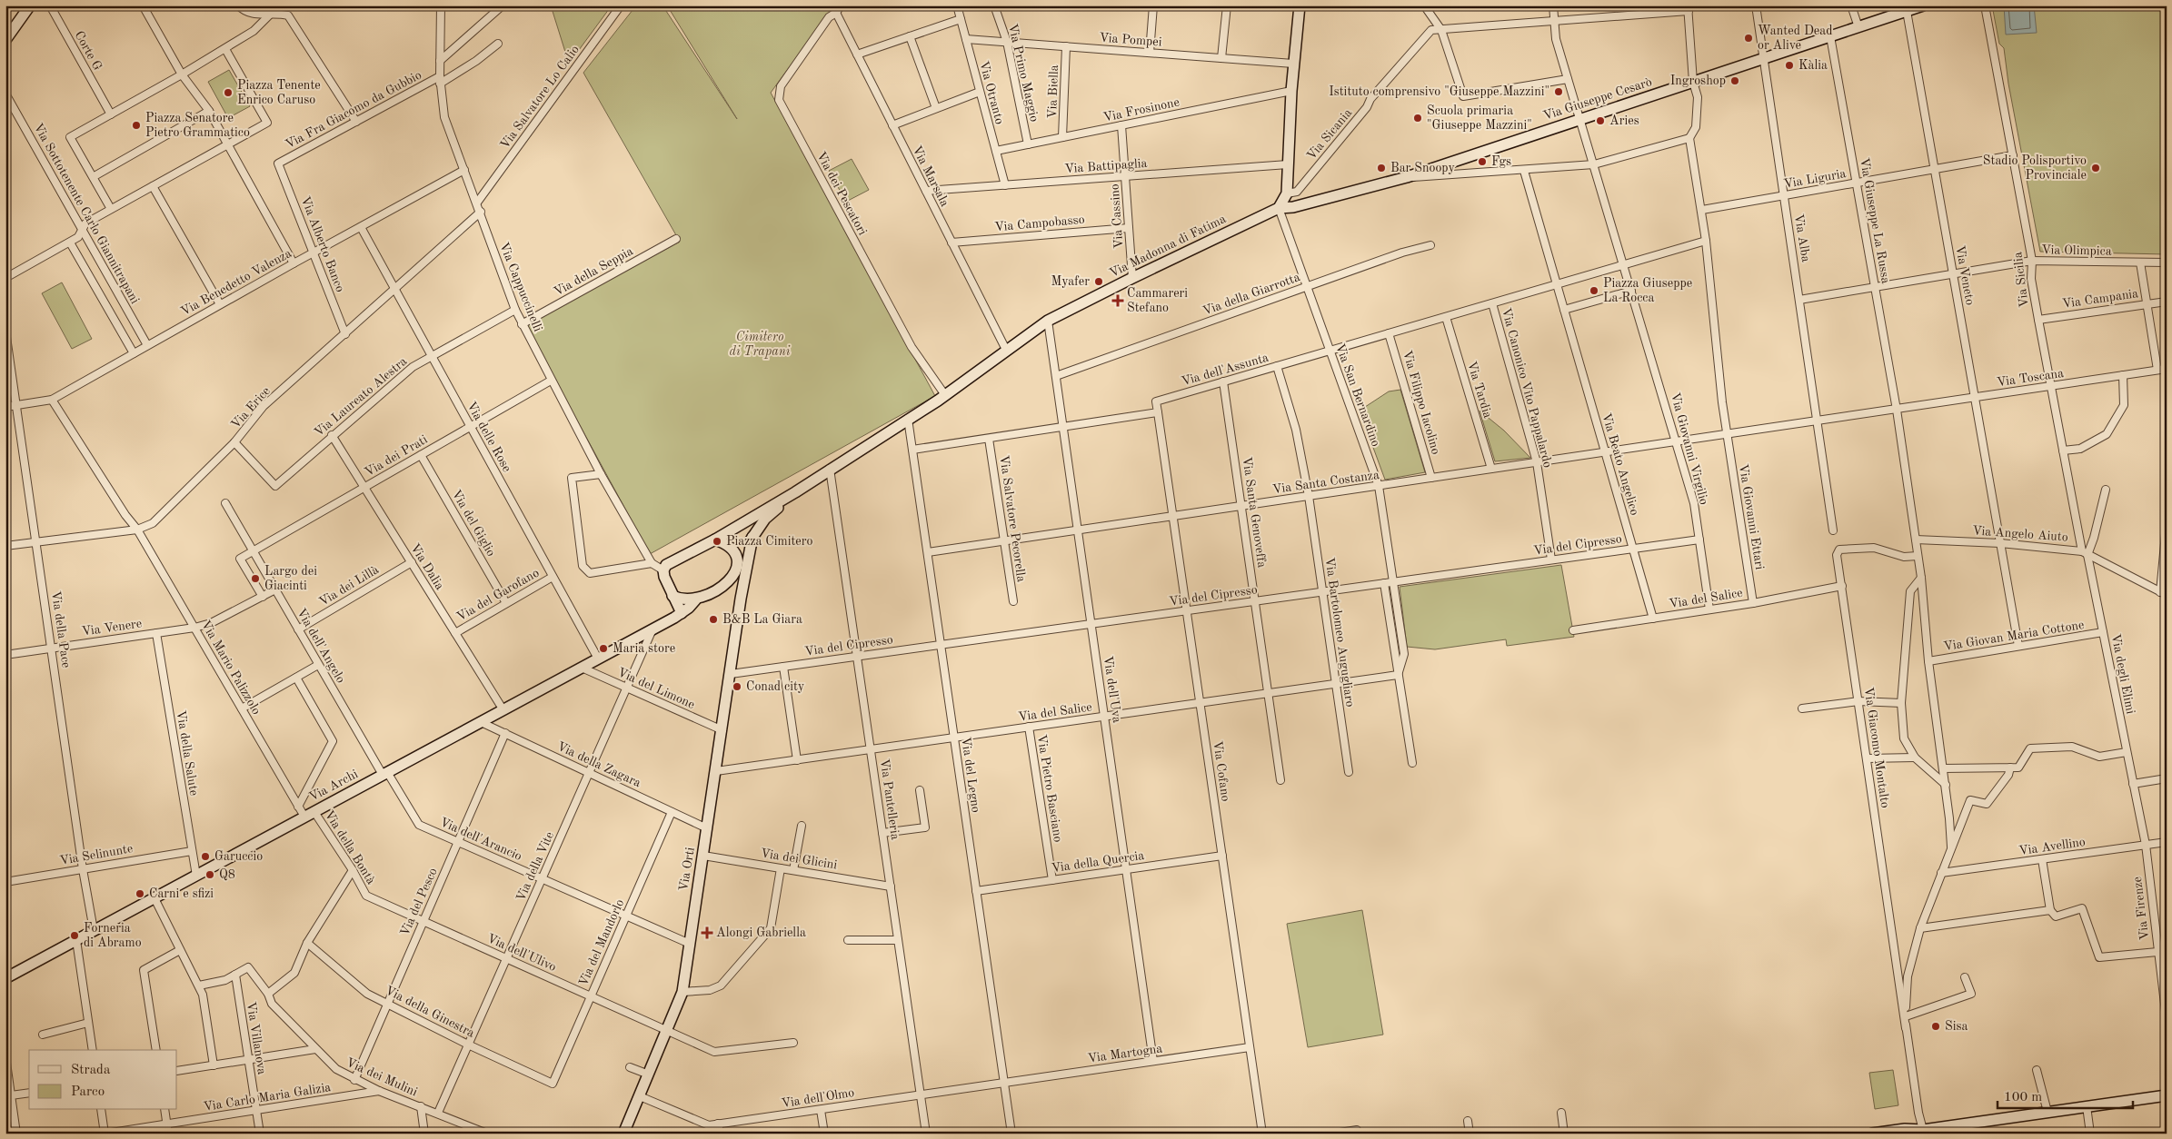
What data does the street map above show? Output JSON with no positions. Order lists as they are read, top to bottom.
{
  "streets": {
    "street": [
      "Via Pompei",
      "Corte G",
      "Via Primo Maggio",
      "Via Biella",
      "Via Otranto",
      "Via Salvatore Lo Calio",
      "Via Giuseppe Cesarò",
      "Via Fra Giacomo da Gubbio",
      "Via Frosinone",
      "Via Sicania",
      "Via Battipaglia",
      "Via Marsala",
      "Via Liguria",
      "Via dei Pescatori",
      "Via Sottotenente Carlo Giannitrapani",
      "Via Cassino",
      "Via Giuseppe La Russa",
      "Via Campobasso",
      "Via Alba",
      "Via Alberto Banco",
      "Via Madonna di Fatima",
      "Via Olimpica",
      "Via della Seppia",
      "Via Veneto",
      "Via Sicilia",
      "Via Benedetto Valenza",
      "Via Cappuccinelli",
      "Via della Giarrotta",
      "Via Campania",
      "Via dell'Assunta",
      "Via Toscana",
      "Via Canonico Vito Pappalardo",
      "Via Tardia",
      "Via San Bernardino",
      "Via Laureato Alestra",
      "Via Filippo Iacolino",
      "Via Erice",
      "Via delle Rose",
      "Via Giovanni Virgilio",
      "Via dei Prati",
      "Via Beato Angelico",
      "Via Santa Costanza",
      "Via Santa Genoveffa",
      "Via Giovanni Ettari",
      "Via Salvatore Pecorella",
      "Via del Giglio",
      "Via Angelo Aiuto",
      "Via del Cipresso",
      "Via Dalia",
      "Via dei Lillà",
      "Via del Garofano",
      "Via del Salice",
      "Via Venere",
      "Via della Pace",
      "Via Bartolomeo Augugliaro",
      "Via Giovan Maria Cottone",
      "Via dell'Angelo",
      "Via Mario Palizzolo",
      "Via degli Elimi",
      "Via del Limone",
      "Via dell'Uva",
      "Via Giacomo Montalto",
      "Via della Salute",
      "Via della Zagara",
      "Via Cofano",
      "Via del Legno",
      "Via Archi",
      "Via Pietro Basciano",
      "Via Pantelleria",
      "Via dell'Arancio",
      "Via Avellino",
      "Via della Bontà",
      "Via Selinunte",
      "Via dei Glicini",
      "Via della Quercia",
      "Via della Vite",
      "Via Orti",
      "Via del Pesco",
      "Via Firenze",
      "Via del Mandorlo",
      "Via dell'Ulivo",
      "Via della Ginestra",
      "Via Villanova",
      "Via Martogna",
      "Via dei Mulini",
      "Via Carlo Maria Galizia",
      "Via dell'Olmo"
    ]
  },
  "crossings": [
    ["Via Pompei", "Via Primo Maggio"],
    ["Via Pompei", "Via Biella"],
    ["Via Pompei", "Via Otranto"],
    ["Via Primo Maggio", "Via Frosinone"],
    ["Via Biella", "Via Frosinone"],
    ["Via Otranto", "Via Frosinone"],
    ["Via Otranto", "Via Battipaglia"],
    ["Via Salvatore Lo Calio", "Via Cappuccinelli"],
    ["Via Giuseppe Cesarò", "Via Giuseppe La Russa"],
    ["Via Giuseppe Cesarò", "Via Alba"],
    ["Via Giuseppe Cesarò", "Via Madonna di Fatima"],
    ["Via Giuseppe Cesarò", "Via Veneto"],
    ["Via Giuseppe Cesarò", "Via San Bernardino"],
    ["Via Fra Giacomo da Gubbio", "Via Alberto Banco"],
    ["Via Fra Giacomo da Gubbio", "Via Cappuccinelli"],
    ["Via Frosinone", "Via Cassino"],
    ["Via Battipaglia", "Via Marsala"],
    ["Via Battipaglia", "Via Cassino"],
    ["Via Marsala", "Via dei Pescatori"],
    ["Via Marsala", "Via Campobasso"],
    ["Via Marsala", "Via Madonna di Fatima"],
    ["Via Liguria", "Via Giuseppe La Russa"],
    ["Via Liguria", "Via Alba"],
    ["Via Liguria", "Via Veneto"],
    ["Via Liguria", "Via Sicilia"],
    ["Via Liguria", "Via Giovanni Ettari"],
    ["Via dei Pescatori", "Via Madonna di Fatima"],
    ["Via Sottotenente Carlo Giannitrapani", "Via Benedetto Valenza"],
    ["Via Cassino", "Via Campobasso"],
    ["Via Cassino", "Via Madonna di Fatima"],
    ["Via Giuseppe La Russa", "Via Olimpica"],
    ["Via Giuseppe La Russa", "Via Toscana"],
    ["Via Giuseppe La Russa", "Via Angelo Aiuto"],
    ["Via Giuseppe La Russa", "Via Giovan Maria Cottone"],
    ["Via Giuseppe La Russa", "Via Giacomo Montalto"],
    ["Via Alba", "Via Olimpica"],
    ["Via Alba", "Via Toscana"],
    ["Via Alba", "Via Santa Costanza"],
    ["Via Alberto Banco", "Via Benedetto Valenza"],
    ["Via Alberto Banco", "Via Erice"],
    ["Via Madonna di Fatima", "Via San Bernardino"],
    ["Via Madonna di Fatima", "Via dell'Uva"],
    ["Via Madonna di Fatima", "Via del Legno"],
    ["Via Madonna di Fatima", "Via Pantelleria"],
    ["Via Olimpica", "Via Veneto"],
    ["Via Olimpica", "Via Sicilia"],
    ["Via della Seppia", "Via Cappuccinelli"],
    ["Via Veneto", "Via Toscana"],
    ["Via Veneto", "Via Angelo Aiuto"],
    ["Via Veneto", "Via Giovan Maria Cottone"],
    ["Via Sicilia", "Via Campania"],
    ["Via Sicilia", "Via Toscana"],
    ["Via Sicilia", "Via Angelo Aiuto"],
    ["Via Sicilia", "Via degli Elimi"],
    ["Via Benedetto Valenza", "Via Cappuccinelli"],
    ["Via Benedetto Valenza", "Via delle Rose"],
    ["Via Benedetto Valenza", "Via della Pace"],
    ["Via Benedetto Valenza", "Via Mario Palizzolo"],
    ["Via Cappuccinelli", "Via Laureato Alestra"],
    ["Via Cappuccinelli", "Via Erice"],
    ["Via Cappuccinelli", "Via dei Prati"],
    ["Via della Giarrotta", "Via San Bernardino"],
    ["Via della Giarrotta", "Via dell'Uva"],
    ["Via dell'Assunta", "Via Canonico Vito Pappalardo"],
    ["Via dell'Assunta", "Via Tardia"],
    ["Via dell'Assunta", "Via San Bernardino"],
    ["Via dell'Assunta", "Via Filippo Iacolino"],
    ["Via dell'Assunta", "Via Giovanni Virgilio"],
    ["Via dell'Assunta", "Via Beato Angelico"],
    ["Via dell'Assunta", "Via Santa Genoveffa"],
    ["Via dell'Assunta", "Via Bartolomeo Augugliaro"],
    ["Via dell'Assunta", "Via Cofano"],
    ["Via Toscana", "Via Santa Costanza"],
    ["Via Canonico Vito Pappalardo", "Via Santa Costanza"],
    ["Via Canonico Vito Pappalardo", "Via del Cipresso"],
    ["Via Tardia", "Via Santa Costanza"],
    ["Via San Bernardino", "Via Santa Costanza"],
    ["Via San Bernardino", "Via del Cipresso"],
    ["Via San Bernardino", "Via del Salice"],
    ["Via Laureato Alestra", "Via Erice"],
    ["Via Laureato Alestra", "Via delle Rose"],
    ["Via Laureato Alestra", "Via Dalia"],
    ["Via Filippo Iacolino", "Via Santa Costanza"],
    ["Via Erice", "Via delle Rose"],
    ["Via Erice", "Via della Pace"],
    ["Via Erice", "Via Mario Palizzolo"],
    ["Via delle Rose", "Via dei Prati"],
    ["Via delle Rose", "Via del Garofano"],
    ["Via delle Rose", "Via Archi"],
    ["Via Giovanni Virgilio", "Via Santa Costanza"],
    ["Via Giovanni Virgilio", "Via del Cipresso"],
    ["Via Giovanni Virgilio", "Via del Salice"],
    ["Via dei Prati", "Via del Giglio"],
    ["Via dei Prati", "Via Dalia"],
    ["Via dei Prati", "Via dell'Angelo"],
    ["Via Beato Angelico", "Via Santa Costanza"],
    ["Via Beato Angelico", "Via del Cipresso"],
    ["Via Beato Angelico", "Via del Salice"],
    ["Via Santa Costanza", "Via Santa Genoveffa"],
    ["Via Santa Costanza", "Via Giovanni Ettari"],
    ["Via Santa Costanza", "Via Salvatore Pecorella"],
    ["Via Santa Costanza", "Via Bartolomeo Augugliaro"],
    ["Via Santa Costanza", "Via dell'Uva"],
    ["Via Santa Costanza", "Via Cofano"],
    ["Via Santa Costanza", "Via del Legno"],
    ["Via Santa Genoveffa", "Via del Cipresso"],
    ["Via Santa Genoveffa", "Via del Salice"],
    ["Via Giovanni Ettari", "Via del Salice"],
    ["Via del Giglio", "Via del Garofano"],
    ["Via Angelo Aiuto", "Via degli Elimi"],
    ["Via del Cipresso", "Via Bartolomeo Augugliaro"],
    ["Via del Cipresso", "Via dell'Uva"],
    ["Via del Cipresso", "Via Cofano"],
    ["Via del Cipresso", "Via del Legno"],
    ["Via del Cipresso", "Via Pantelleria"],
    ["Via del Cipresso", "Via Orti"],
    ["Via Dalia", "Via dei Lillà"],
    ["Via Dalia", "Via del Garofano"],
    ["Via Dalia", "Via Archi"],
    ["Via dei Lillà", "Via dell'Angelo"],
    ["Via del Salice", "Via Bartolomeo Augugliaro"],
    ["Via del Salice", "Via dell'Uva"],
    ["Via del Salice", "Via Giacomo Montalto"],
    ["Via del Salice", "Via Cofano"],
    ["Via del Salice", "Via del Legno"],
    ["Via del Salice", "Via Pietro Basciano"],
    ["Via del Salice", "Via Pantelleria"],
    ["Via del Salice", "Via Orti"],
    ["Via Venere", "Via della Pace"],
    ["Via Venere", "Via dell'Angelo"],
    ["Via Venere", "Via Mario Palizzolo"],
    ["Via Venere", "Via della Salute"],
    ["Via della Pace", "Via Archi"],
    ["Via della Pace", "Via Selinunte"],
    ["Via Giovan Maria Cottone", "Via degli Elimi"],
    ["Via dell'Angelo", "Via Archi"],
    ["Via dell'Angelo", "Via dell'Arancio"],
    ["Via Mario Palizzolo", "Via Archi"],
    ["Via degli Elimi", "Via Firenze"],
    ["Via del Limone", "Via Archi"],
    ["Via del Limone", "Via della Vite"],
    ["Via del Limone", "Via Orti"],
    ["Via dell'Uva", "Via della Quercia"],
    ["Via dell'Uva", "Via Martogna"],
    ["Via della Salute", "Via Archi"],
    ["Via della Salute", "Via Selinunte"],
    ["Via della Zagara", "Via Archi"],
    ["Via della Zagara", "Via della Vite"],
    ["Via della Zagara", "Via Orti"],
    ["Via della Zagara", "Via del Pesco"],
    ["Via della Zagara", "Via del Mandorlo"],
    ["Via Cofano", "Via della Quercia"],
    ["Via Cofano", "Via Martogna"],
    ["Via del Legno", "Via della Quercia"],
    ["Via del Legno", "Via Martogna"],
    ["Via del Legno", "Via dell'Olmo"],
    ["Via Archi", "Via dell'Arancio"],
    ["Via Archi", "Via della Bontà"],
    ["Via Archi", "Via della Vite"],
    ["Via Pietro Basciano", "Via della Quercia"],
    ["Via Pantelleria", "Via dei Glicini"],
    ["Via Pantelleria", "Via dell'Olmo"],
    ["Via dell'Arancio", "Via della Vite"],
    ["Via dell'Arancio", "Via Orti"],
    ["Via dell'Arancio", "Via del Pesco"],
    ["Via dell'Arancio", "Via del Mandorlo"],
    ["Via Avellino", "Via Firenze"],
    ["Via della Bontà", "Via dell'Ulivo"],
    ["Via dei Glicini", "Via Orti"],
    ["Via della Vite", "Via dell'Ulivo"],
    ["Via della Vite", "Via della Ginestra"],
    ["Via della Vite", "Via dei Mulini"],
    ["Via Orti", "Via dell'Ulivo"],
    ["Via Orti", "Via dell'Olmo"],
    ["Via del Pesco", "Via dell'Ulivo"],
    ["Via del Pesco", "Via della Ginestra"],
    ["Via del Pesco", "Via dei Mulini"],
    ["Via del Pesco", "Via Carlo Maria Galizia"],
    ["Via del Mandorlo", "Via dell'Ulivo"],
    ["Via del Mandorlo", "Via della Ginestra"],
    ["Via Villanova", "Via dei Mulini"],
    ["Via Villanova", "Via Carlo Maria Galizia"],
    ["Via Martogna", "Via dell'Olmo"],
    ["Via dei Mulini", "Via Carlo Maria Galizia"]
  ],
  "parks": ["Cimitero di Trapani"],
  "places": {
    "other": [
      "Wanted Dead or Alive",
      "Kàlia",
      "Ingroshop",
      "Istituto comprensivo \"Giuseppe Mazzini\"",
      "Piazza Tenente Enrico Caruso",
      "Scuola primaria \"Giuseppe Mazzini\"",
      "Aries",
      "Piazza Senatore Pietro Grammatico",
      "Fgs",
      "Bar Snoopy",
      "Stadio Polisportivo Provinciale",
      "Myafer",
      "Piazza Giuseppe La Rocca",
      "Piazza Cimitero",
      "Largo dei Giacinti",
      "B&B La Giara",
      "Maria store",
      "Conad city",
      "Garuccio",
      "Q8",
      "Carni e sfizi",
      "Forneria di Abramo",
      "Sisa"
    ],
    "health": ["Cammareri Stefano", "Alongi Gabriella"]
  },
  "legend": ["Strada", "Parco"],
  "scale_bar": "100 m"
}
